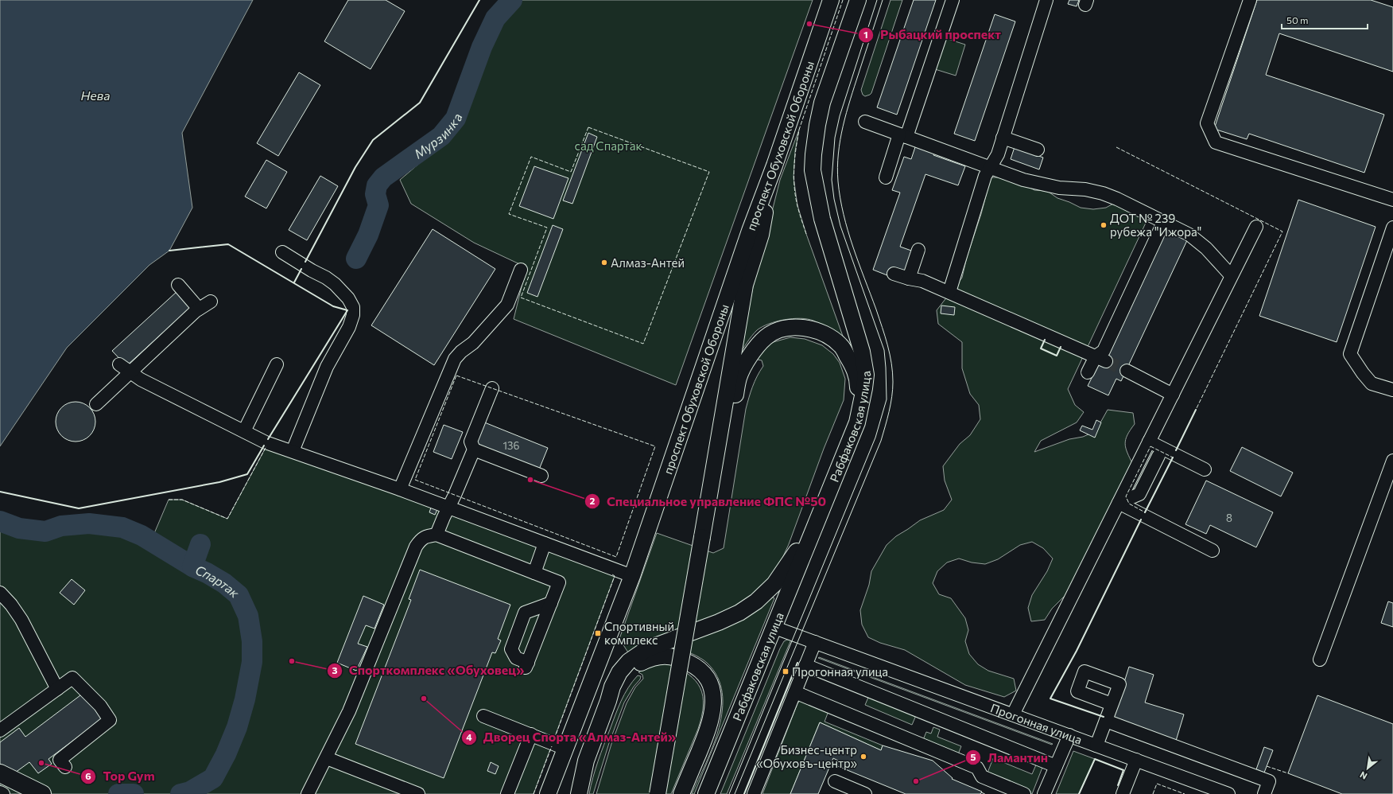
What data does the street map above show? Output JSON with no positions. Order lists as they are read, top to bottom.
{
  "streets": {
    "main road": ["проспект Обуховской Обороны", "Рабфаковская улица"],
    "street": ["Прогонная улица"]
  },
  "crossings": [
    ["проспект Обуховской Обороны", "Рабфаковская улица"],
    ["Рабфаковская улица", "Прогонная улица"]
  ],
  "water": ["Нева", "Мурзинка", "Спартак"],
  "parks": ["сад Спартак"],
  "places": {
    "other": [
      "Рыбацкий проспект",
      "ДОТ № 239 рубежа \"Ижора\"",
      "Алмаз-Антей",
      "Специальное управление ФПС №50",
      "Спорткомплекс «Обуховец»",
      "Дворец Спорта «Алмаз-Антей»",
      "Бизнес-центр «Обуховъ-центр»",
      "Top Gym",
      "Ламантин"
    ],
    "transit": ["Спортивный комплекс", "Прогонная улица"]
  },
  "house_numbers": ["136", "8"],
  "scale_bar": "50 m",
  "north": "bottom left"
}
